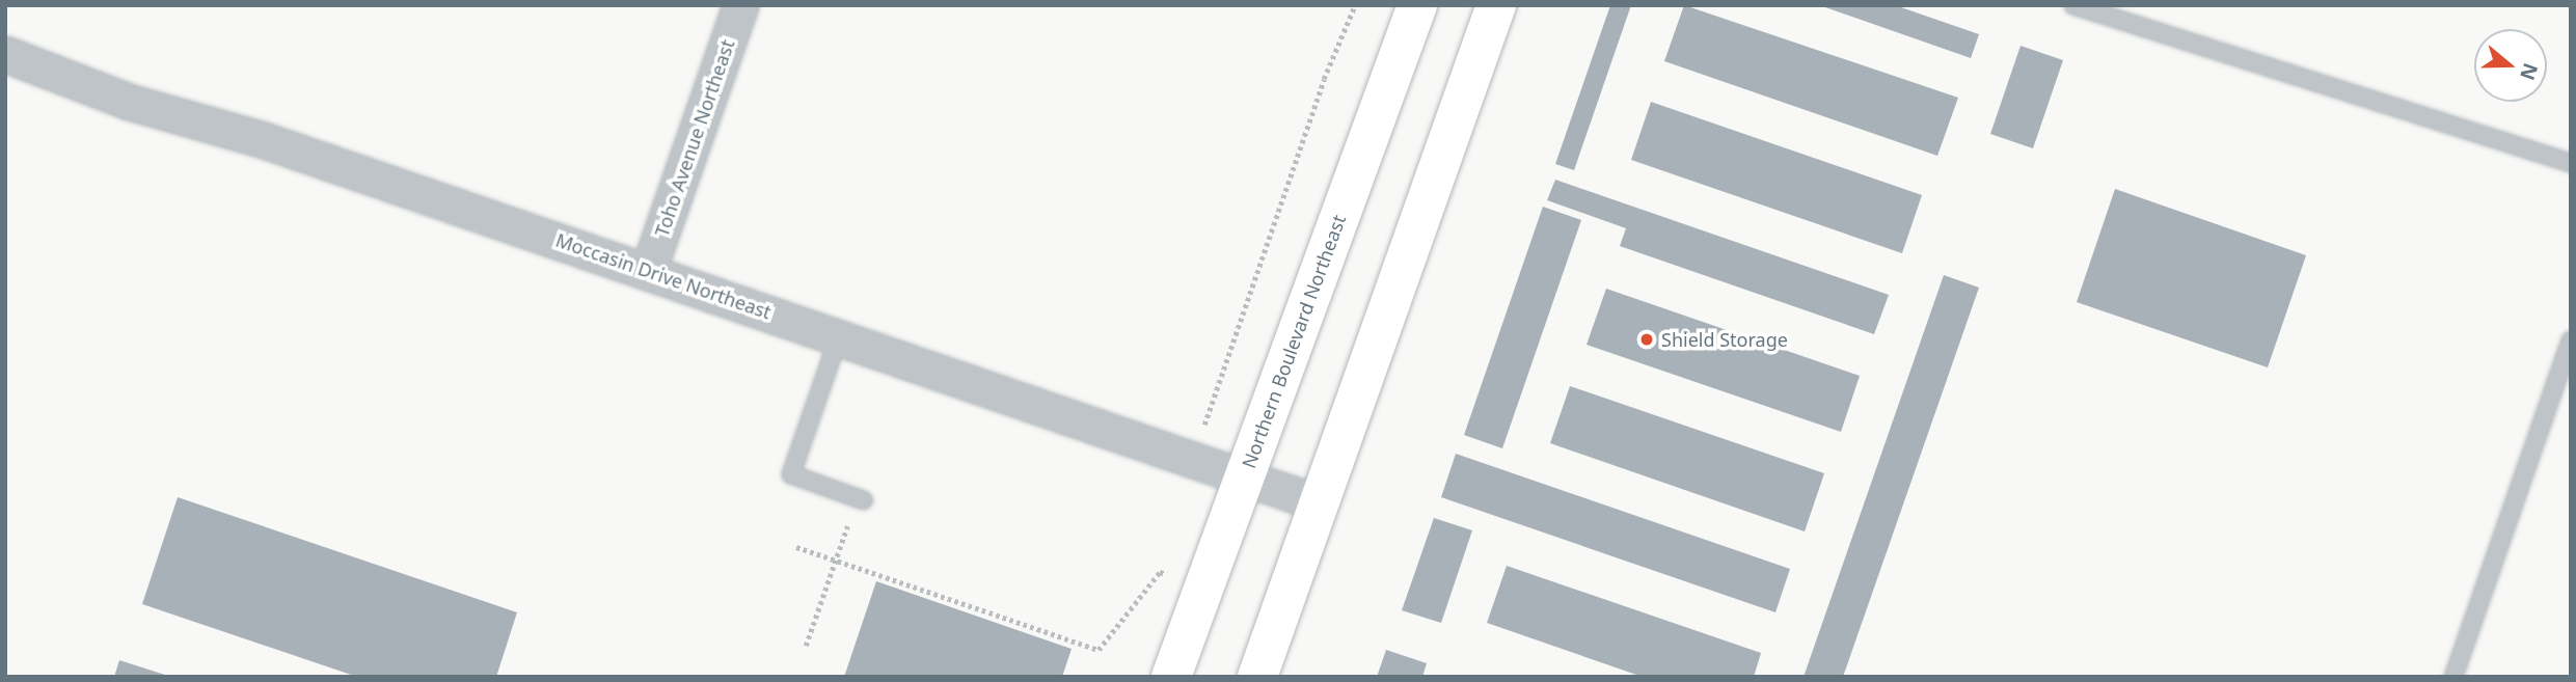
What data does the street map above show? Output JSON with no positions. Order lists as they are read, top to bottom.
{
  "streets": {
    "main road": ["Northern Boulevard Northeast"],
    "street": ["Toho Avenue Northeast", "Moccasin Drive Northeast"]
  },
  "crossings": [
    ["Toho Avenue Northeast", "Moccasin Drive Northeast"],
    ["Moccasin Drive Northeast", "Northern Boulevard Northeast"]
  ],
  "places": ["Shield Storage"],
  "north": "right"
}
